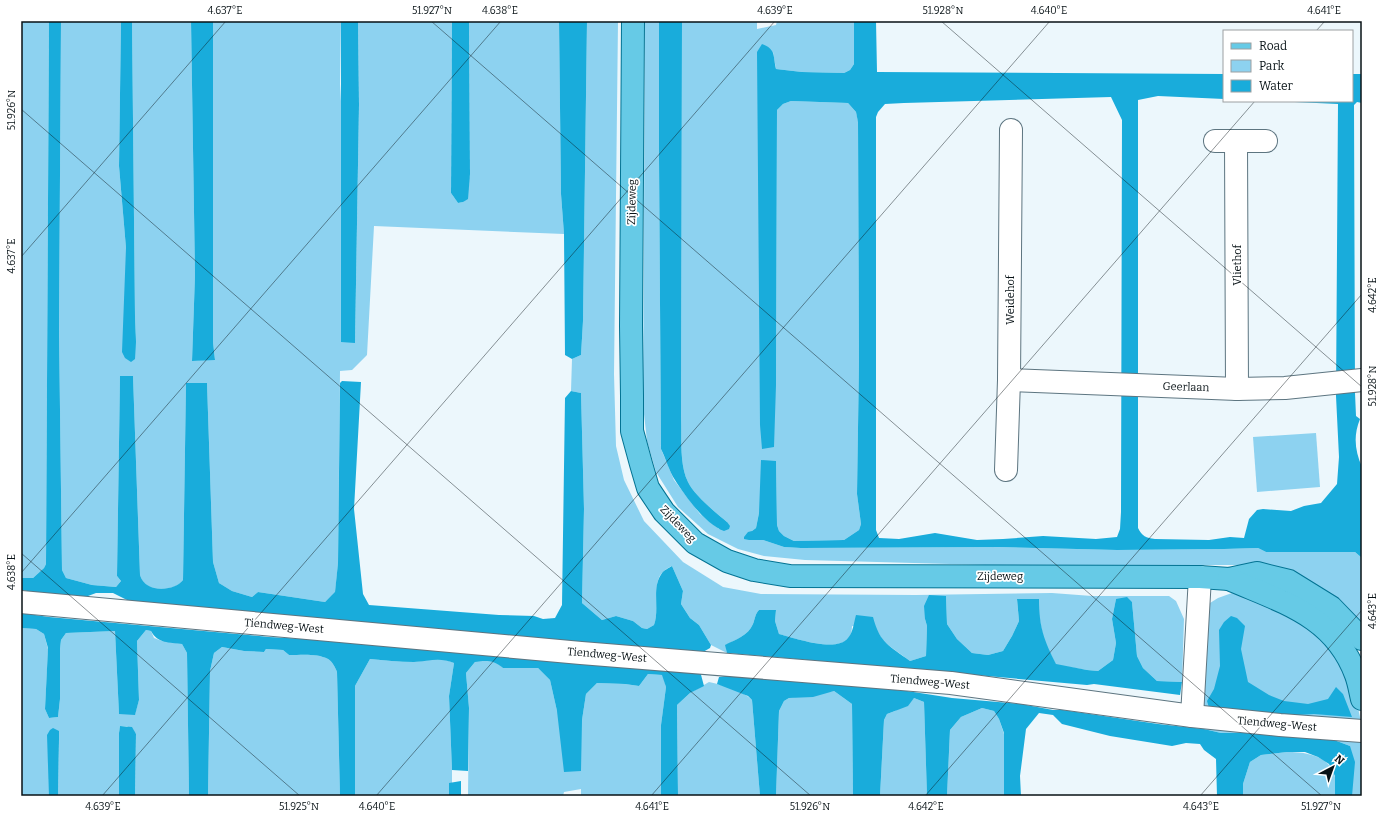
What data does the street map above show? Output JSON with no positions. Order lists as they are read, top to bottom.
{
  "streets": {
    "main road": ["Zijdeweg"],
    "street": [
      "Vliethof",
      "Weidehof",
      "Geerlaan",
      "Tiendweg-West"
    ]
  },
  "crossings": [
    ["Vliethof", "Geerlaan"],
    ["Weidehof", "Geerlaan"]
  ],
  "legend": ["Road", "Park", "Water"],
  "north": "top right",
  "coordinates": [
    "4.637°E",
    "51.927°N",
    "4.638°E",
    "4.639°E",
    "51.928°N",
    "4.640°E",
    "4.641°E",
    "51.926°N",
    "4.642°E",
    "4.643°E",
    "51.925°N"
  ]
}
